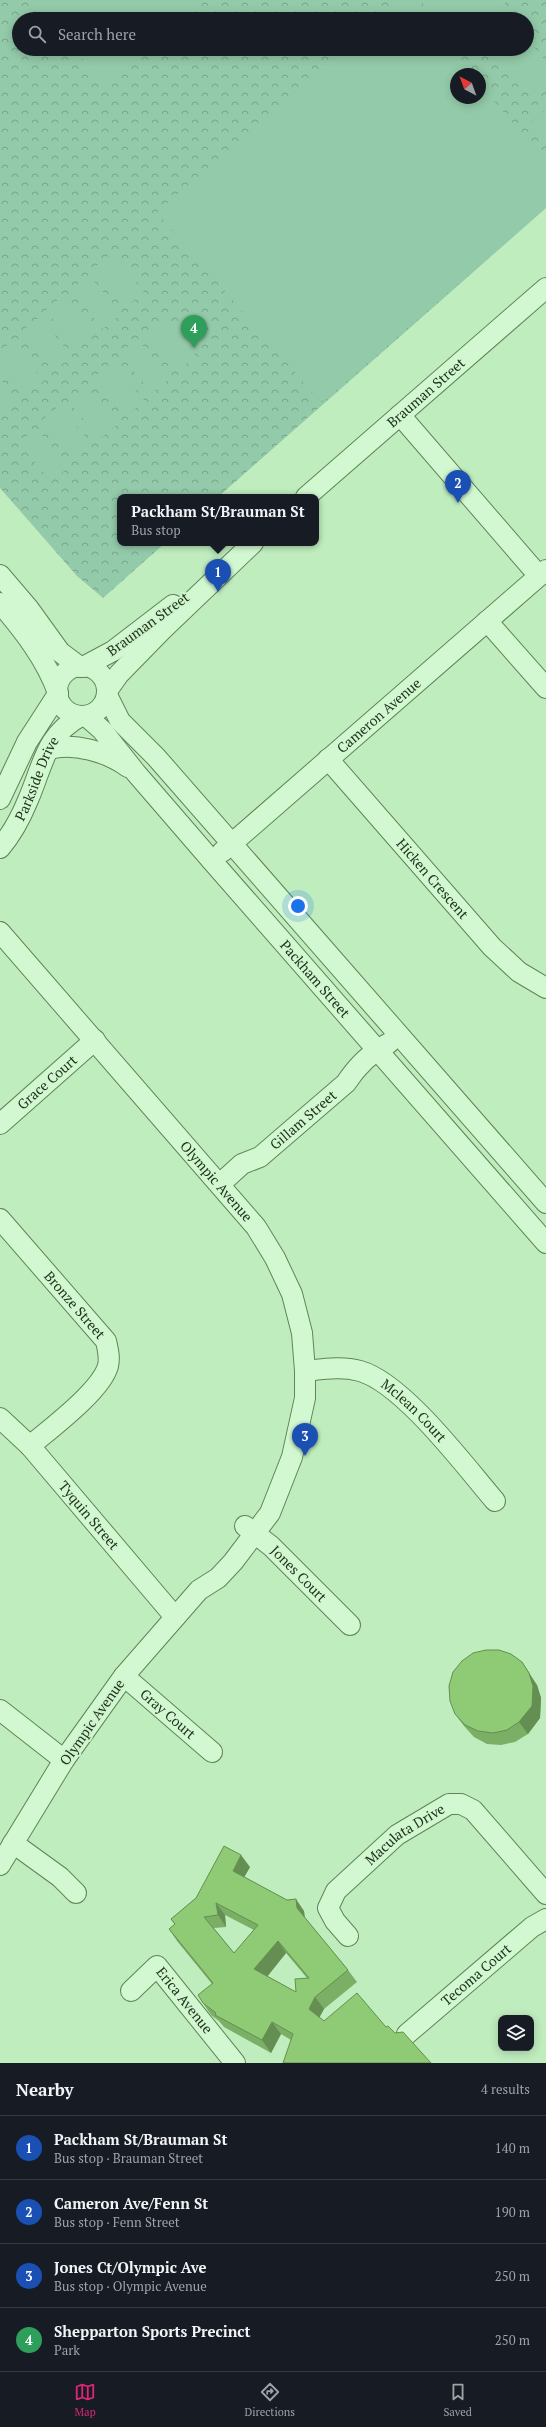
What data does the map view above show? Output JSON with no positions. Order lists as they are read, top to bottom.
{
  "streets": {
    "street": [
      "Brauman Street",
      "Cameron Avenue",
      "Parkside Drive",
      "Hicken Crescent",
      "Packham Street",
      "Grace Court",
      "Gillam Street",
      "Olympic Avenue",
      "Bronze Street",
      "Mclean Court",
      "Tyquin Street",
      "Jones Court",
      "Gray Court",
      "Maculata Drive",
      "Tecoma Court",
      "Erica Avenue"
    ]
  },
  "crossings": [
    ["Brauman Street", "Parkside Drive"],
    ["Brauman Street", "Packham Street"],
    ["Cameron Avenue", "Hicken Crescent"],
    ["Cameron Avenue", "Packham Street"],
    ["Parkside Drive", "Packham Street"],
    ["Packham Street", "Gillam Street"],
    ["Grace Court", "Olympic Avenue"],
    ["Gillam Street", "Olympic Avenue"],
    ["Olympic Avenue", "Mclean Court"],
    ["Olympic Avenue", "Tyquin Street"],
    ["Olympic Avenue", "Jones Court"],
    ["Olympic Avenue", "Gray Court"],
    ["Bronze Street", "Tyquin Street"]
  ],
  "north": "top left",
  "page": {
    "search": "Search here",
    "pins": [
      "4",
      "2",
      "1",
      "3"
    ],
    "popup": ["Packham St/Brauman St", "Bus stop"],
    "heading": ["Nearby", "4 results"],
    "list": [
      {
        "mark": "1",
        "name": "Packham St/Brauman St",
        "note": "Bus stop · Brauman Street",
        "value": "140 m"
      },
      {
        "mark": "2",
        "name": "Cameron Ave/Fenn St",
        "note": "Bus stop · Fenn Street",
        "value": "190 m"
      },
      {
        "mark": "3",
        "name": "Jones Ct/Olympic Ave",
        "note": "Bus stop · Olympic Avenue",
        "value": "250 m"
      },
      {
        "mark": "4",
        "name": "Shepparton Sports Precinct",
        "note": "Park",
        "value": "250 m"
      }
    ],
    "nav": ["Map", "Directions", "Saved"]
  }
}
